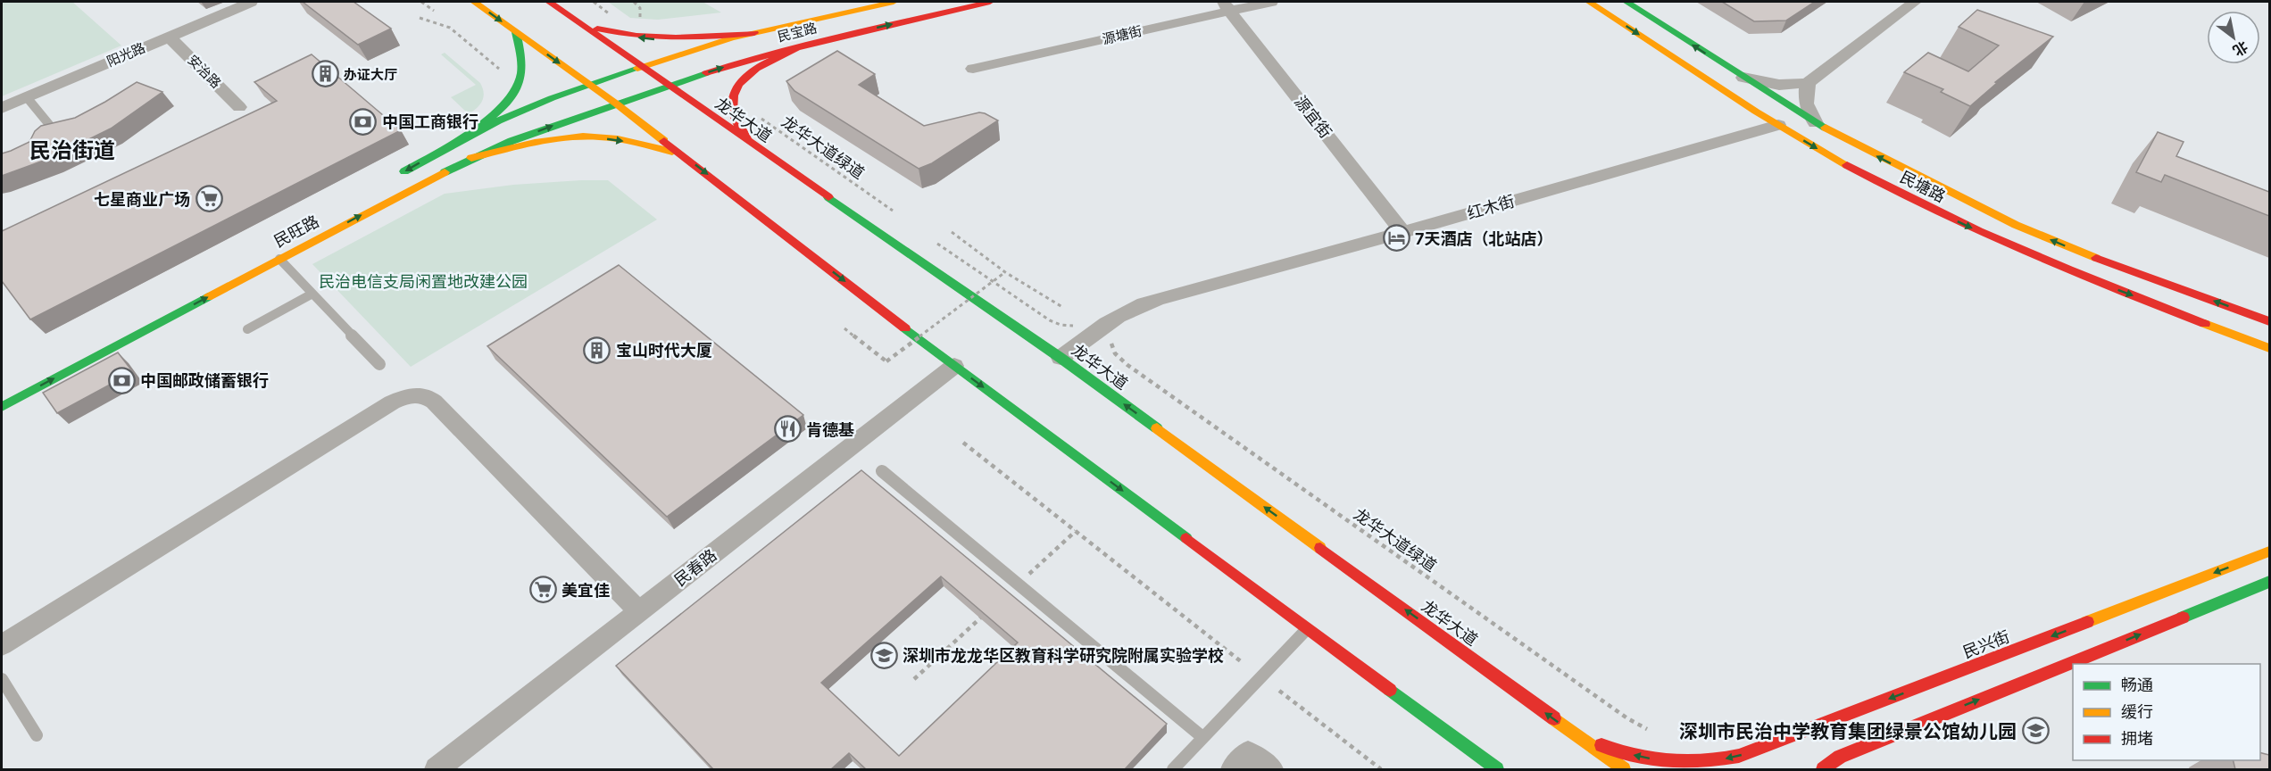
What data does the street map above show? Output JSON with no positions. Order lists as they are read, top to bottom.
{
  "streets": {
    "main road": [
      "民宝路",
      "龙华大道",
      "民塘路",
      "民旺路",
      "民兴街"
    ],
    "street": [
      "源塘街",
      "阳光路",
      "安治路",
      "源宜街",
      "红木街",
      "民春路"
    ],
    "path": ["龙华大道绿道"]
  },
  "crossings": [
    ["民宝路", "龙华大道"],
    ["民宝路", "民旺路"],
    ["源塘街", "源宜街"],
    ["阳光路", "安治路"],
    ["源宜街", "红木街"],
    ["龙华大道", "红木街"],
    ["龙华大道", "民兴街"],
    ["民塘路", "红木街"]
  ],
  "districts": ["民治街道"],
  "parks": ["民治电信支局闲置地改建公园"],
  "places": {
    "building": ["办证大厅", "宝山时代大厦"],
    "bank": ["中国工商银行", "中国邮政储蓄银行"],
    "supermarket": ["七星商业广场", "美宜佳"],
    "hotel": ["7天酒店（北站店）"],
    "restaurant": ["肯德基"],
    "school or university": ["深圳市龙龙华区教育科学研究院附属实验学校", "深圳市民治中学教育集团绿景公馆幼儿园"]
  },
  "legend": ["畅通", "缓行", "拥堵"],
  "north": "bottom right"
}
